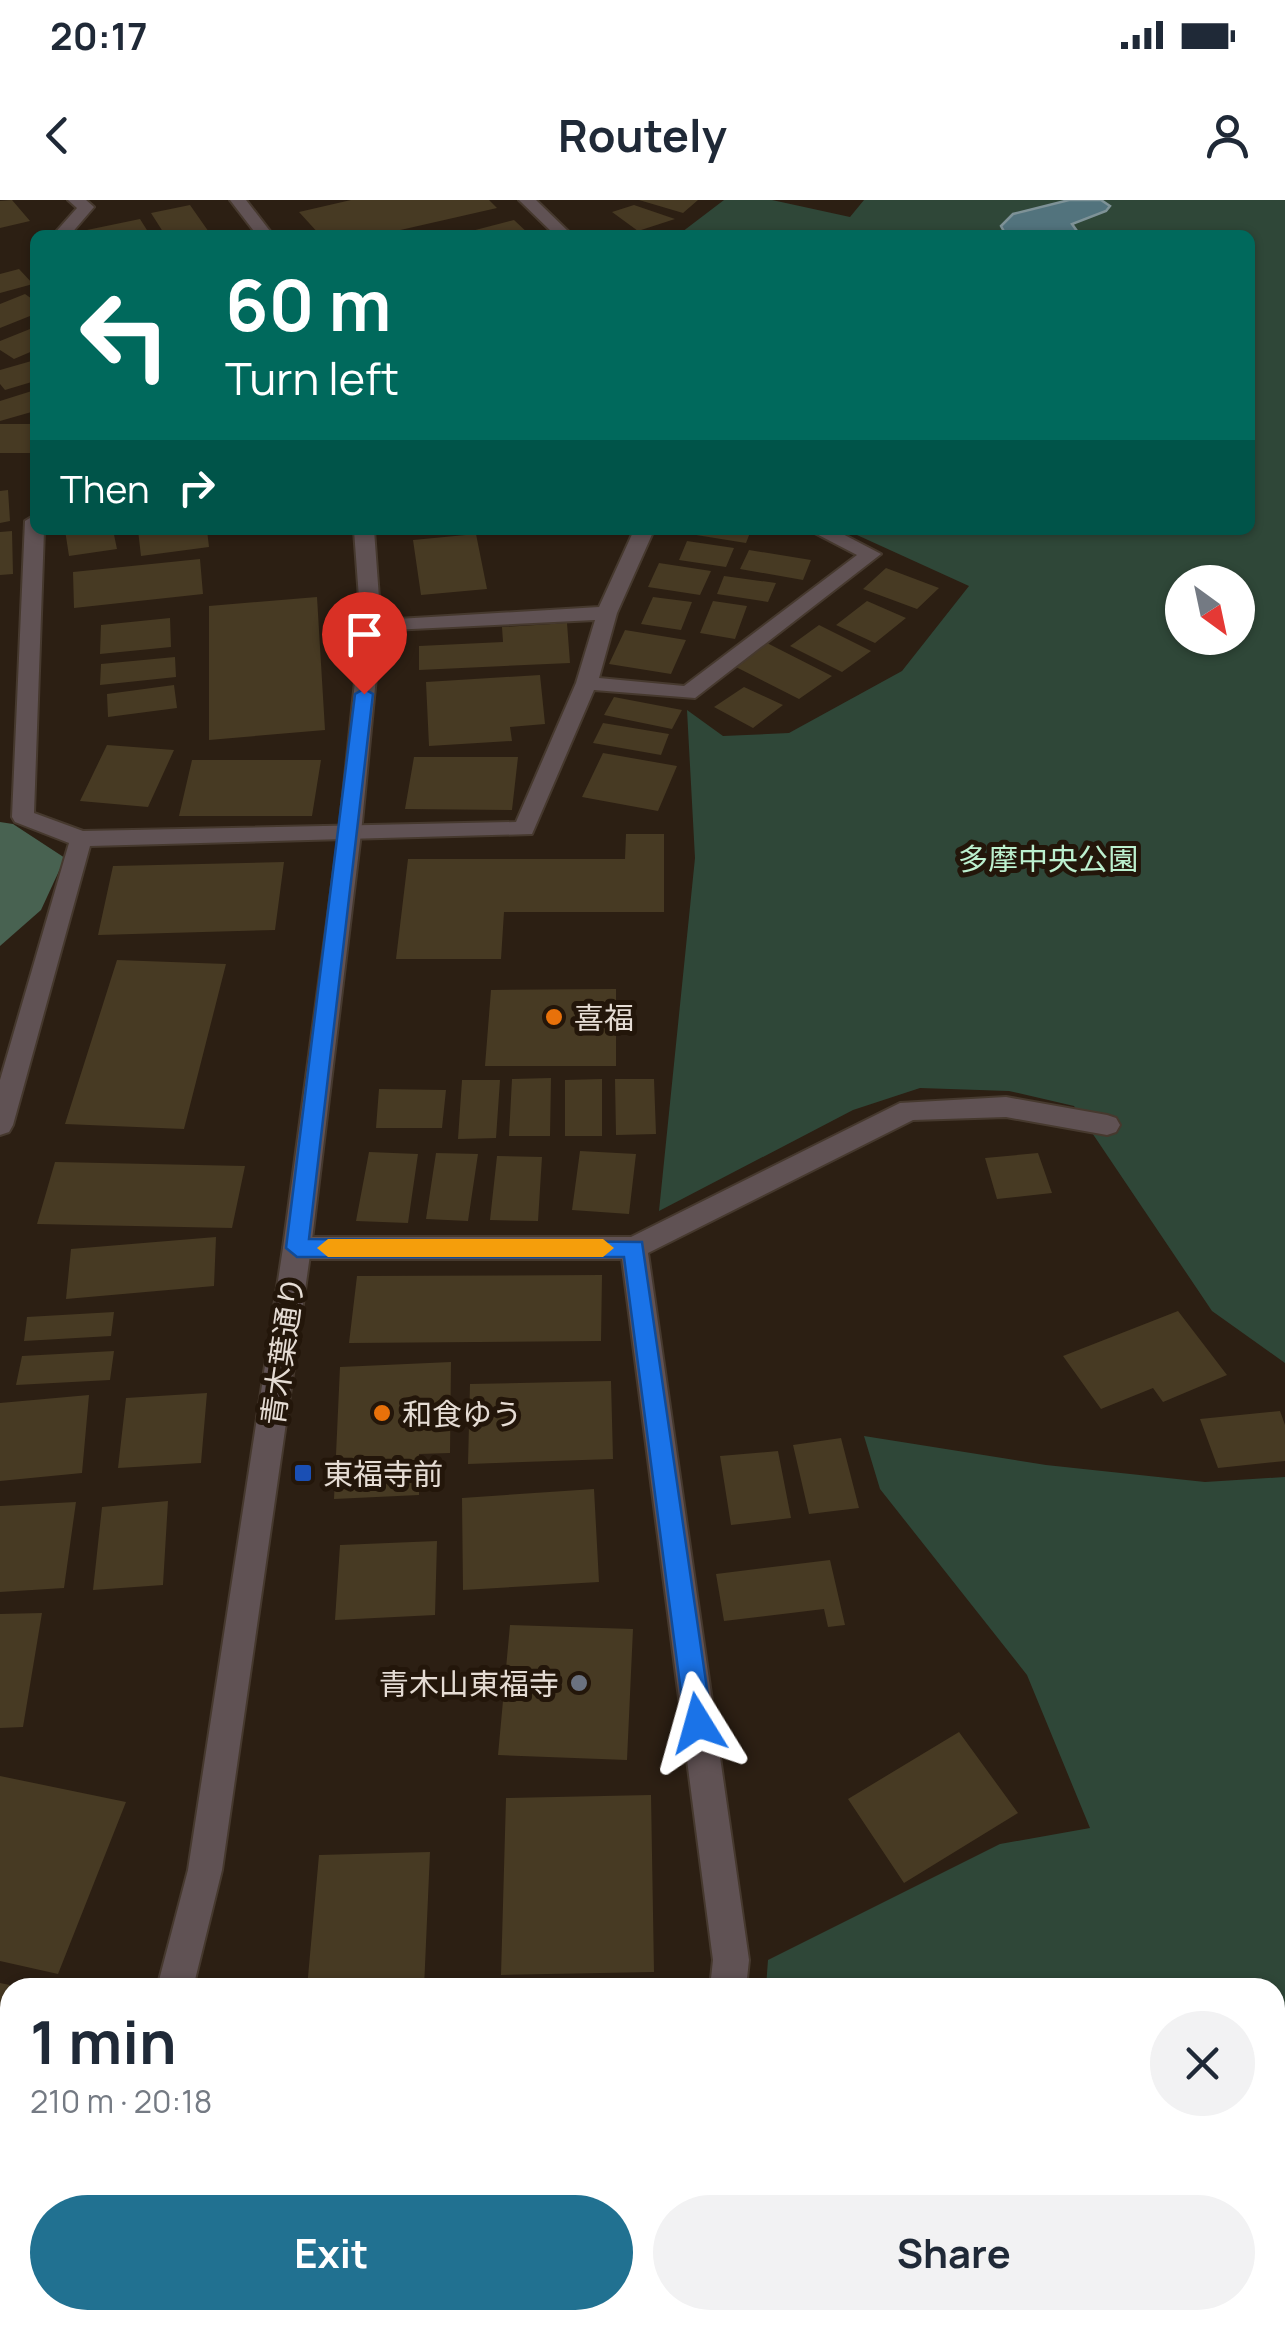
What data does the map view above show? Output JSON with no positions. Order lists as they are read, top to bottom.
{
  "streets": {
    "street": ["青木葉通り"]
  },
  "parks": ["多摩中央公園"],
  "places": {
    "other": ["喜福", "和食ゆう", "青木山東福寺"],
    "transit": ["東福寺前"]
  },
  "north": "bottom right",
  "page": {
    "status": "20:17",
    "header": "Routely",
    "turn": ["60 m", "Turn left"],
    "then": "Then",
    "heading": ["1 min", "210 m · 20:18"],
    "buttons": ["Exit", "Share"]
  }
}
